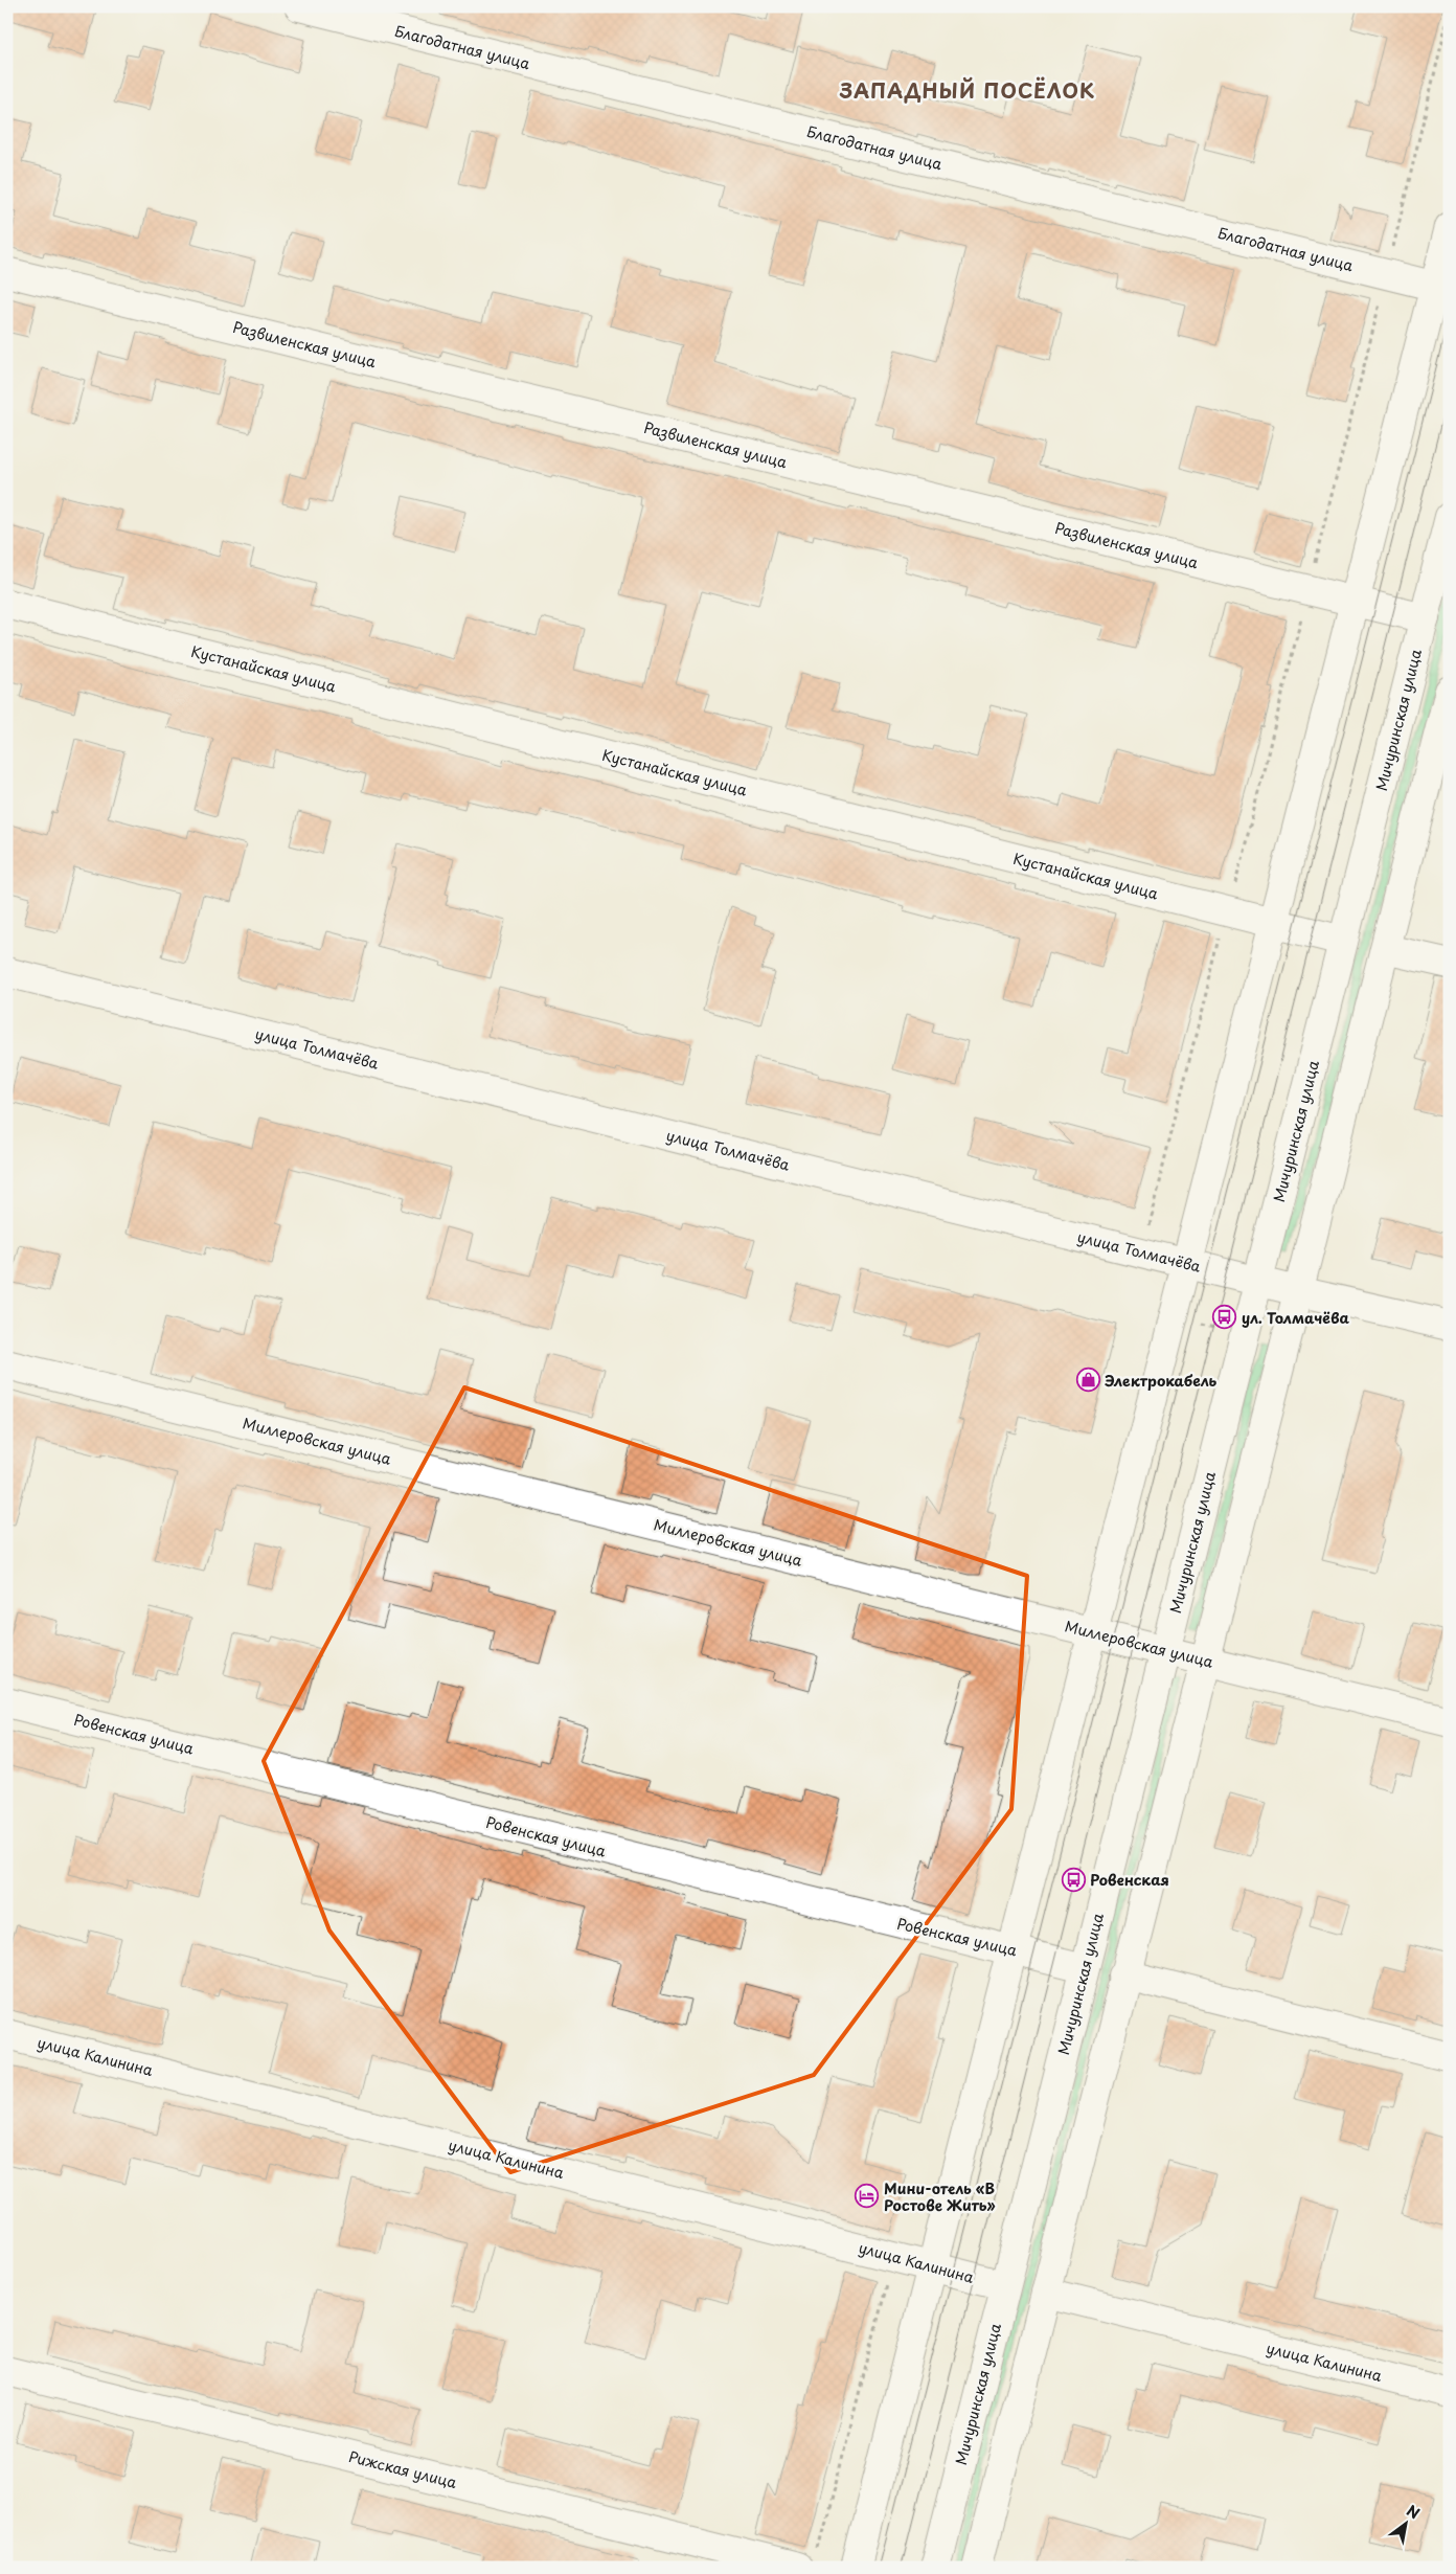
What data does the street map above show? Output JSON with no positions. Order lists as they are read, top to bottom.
{
  "streets": {
    "street": [
      "Благодатная улица",
      "Развиленская улица",
      "Кустанайская улица",
      "Мичуринская улица",
      "улица Толмачёва",
      "Миллеровская улица",
      "Ровенская улица",
      "улица Калинина",
      "Рижская улица"
    ]
  },
  "crossings": [
    ["Развиленская улица", "Мичуринская улица"],
    ["Кустанайская улица", "Мичуринская улица"],
    ["Мичуринская улица", "улица Толмачёва"],
    ["Мичуринская улица", "Миллеровская улица"],
    ["Мичуринская улица", "Ровенская улица"],
    ["Мичуринская улица", "улица Калинина"]
  ],
  "districts": ["ЗАПАДНЫЙ ПОСЁЛОК"],
  "places": {
    "bus stop": ["ул. Толмачёва", "Ровенская"],
    "shop": ["Электрокабель"],
    "hotel": ["Мини-отель «В Ростове Жить»"]
  },
  "north": "top right"
}
